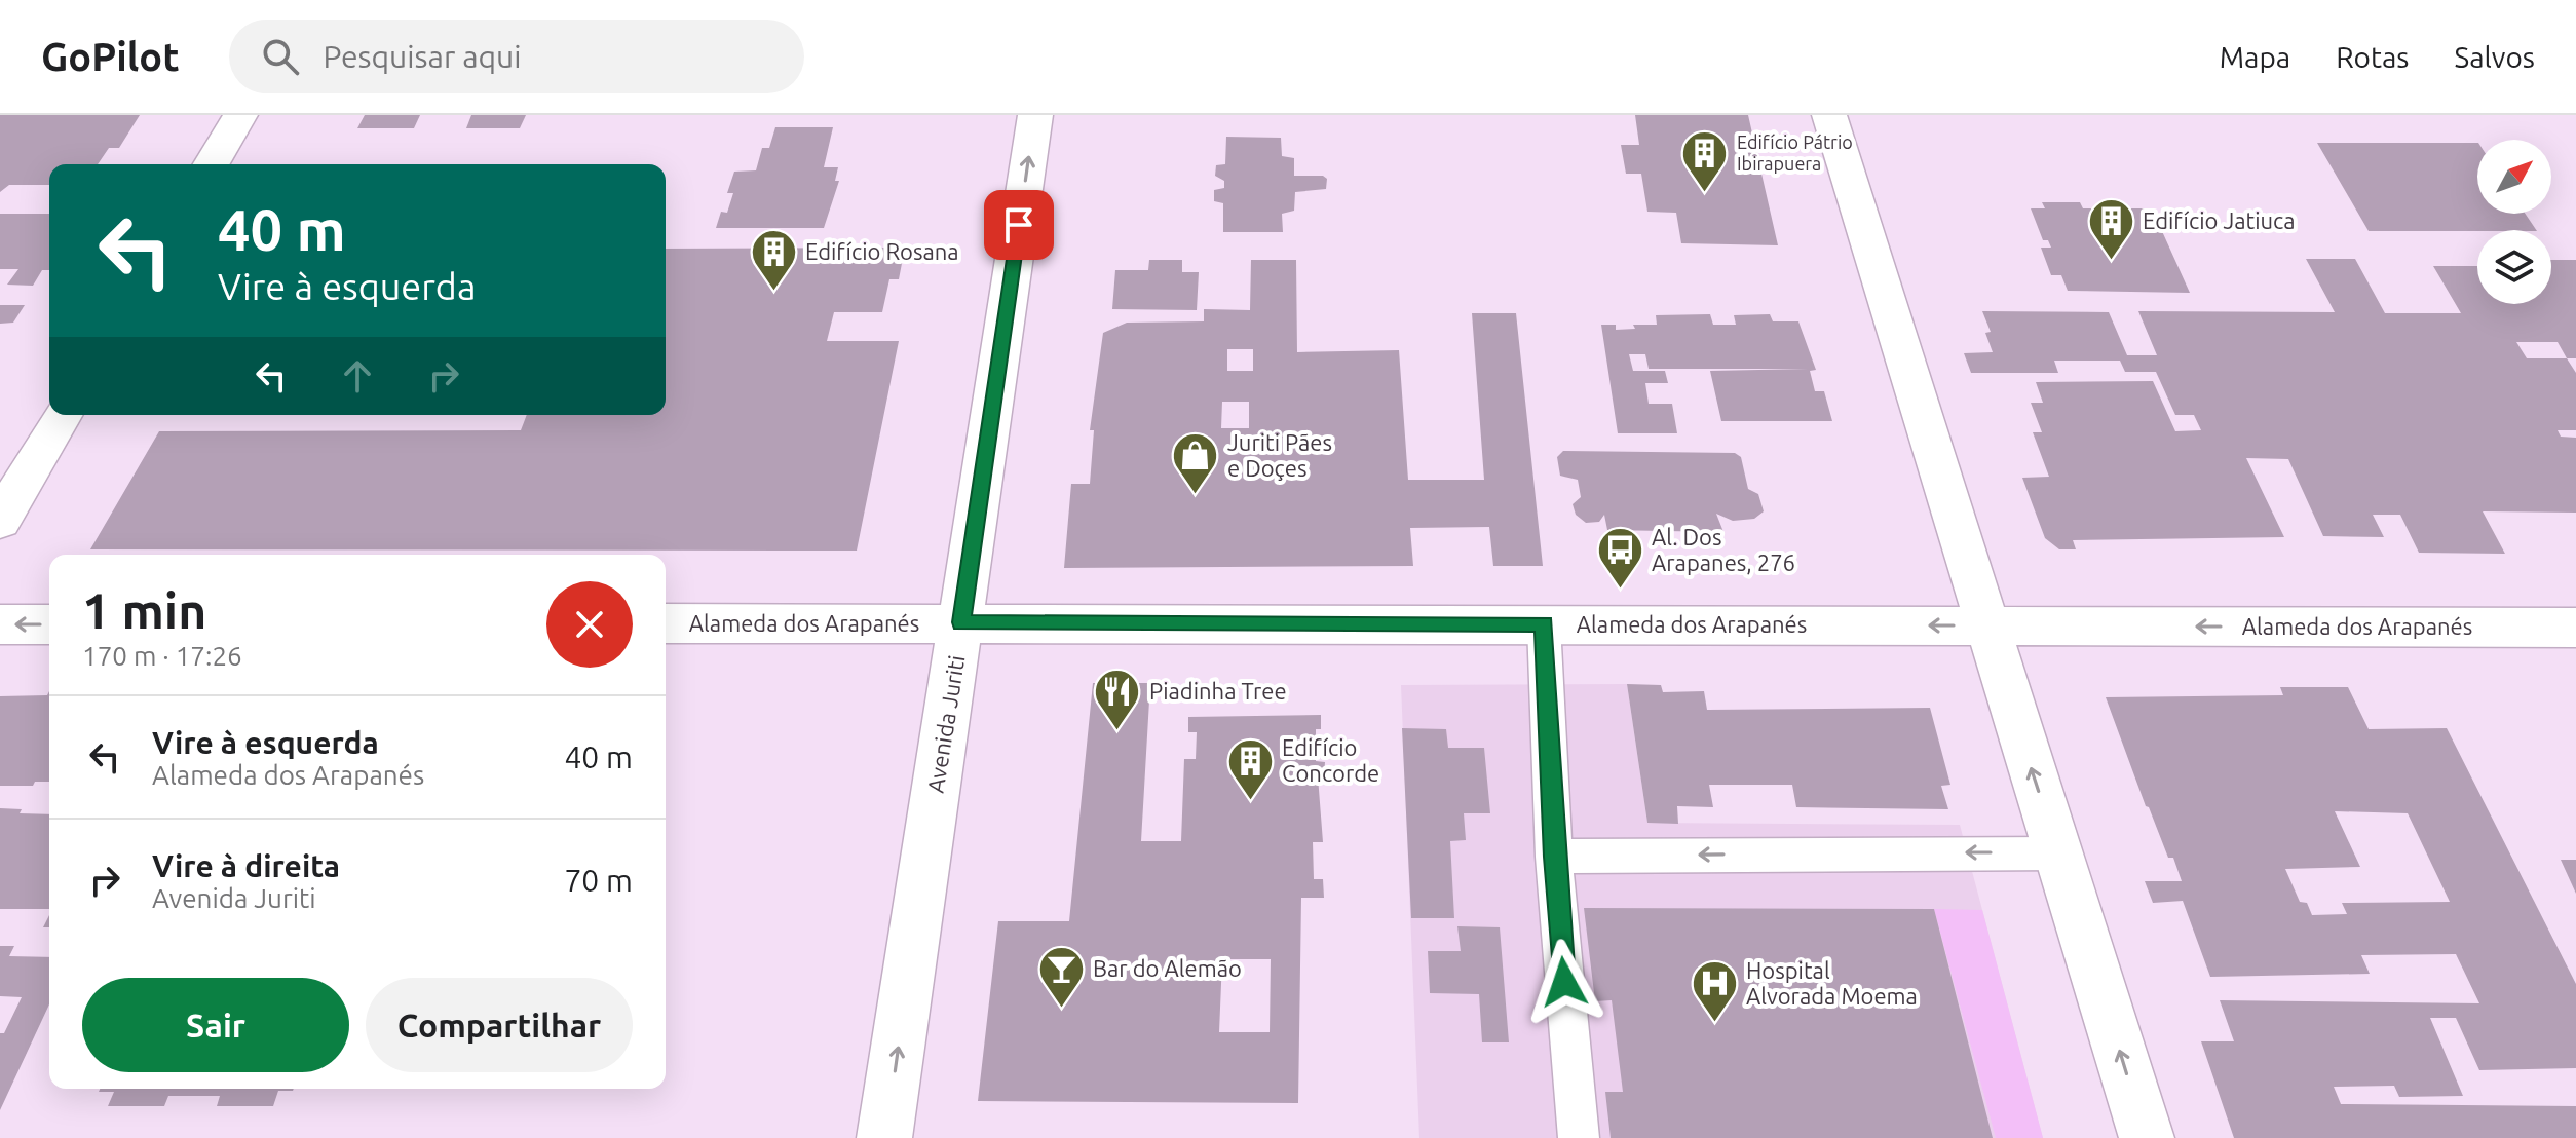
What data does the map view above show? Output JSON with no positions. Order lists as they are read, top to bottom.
{
  "streets": {
    "street": ["Alameda dos Arapanés", "Avenida Juriti"]
  },
  "crossings": [
    ["Alameda dos Arapanés", "Avenida Juriti"]
  ],
  "one_way": ["Alameda dos Arapanés", "Avenida Juriti"],
  "places": {
    "building": [
      "Edifício Pátrio Ibirapuera",
      "Edifício Jatiuca",
      "Edifício Rosana",
      "Edifício Concorde"
    ],
    "shop": ["Juriti Pães e Doçes"],
    "bus stop": ["Al. Dos Arapanes, 276"],
    "restaurant": ["Piadinha Tree"],
    "bar": ["Bar do Alemão"],
    "hospital": ["Hospital Alvorada Moema"]
  },
  "north": "top right",
  "page": {
    "header": "GoPilot",
    "search": "Pesquisar aqui",
    "nav": ["Mapa", "Rotas", "Salvos"],
    "turn": ["40 m", "Vire à esquerda"],
    "heading": ["1 min", "170 m · 17:26"],
    "list": [
      {
        "name": "Vire à esquerda",
        "note": "Alameda dos Arapanés",
        "value": "40 m"
      },
      {
        "name": "Vire à direita",
        "note": "Avenida Juriti",
        "value": "70 m"
      }
    ],
    "buttons": ["Sair", "Compartilhar"]
  }
}
